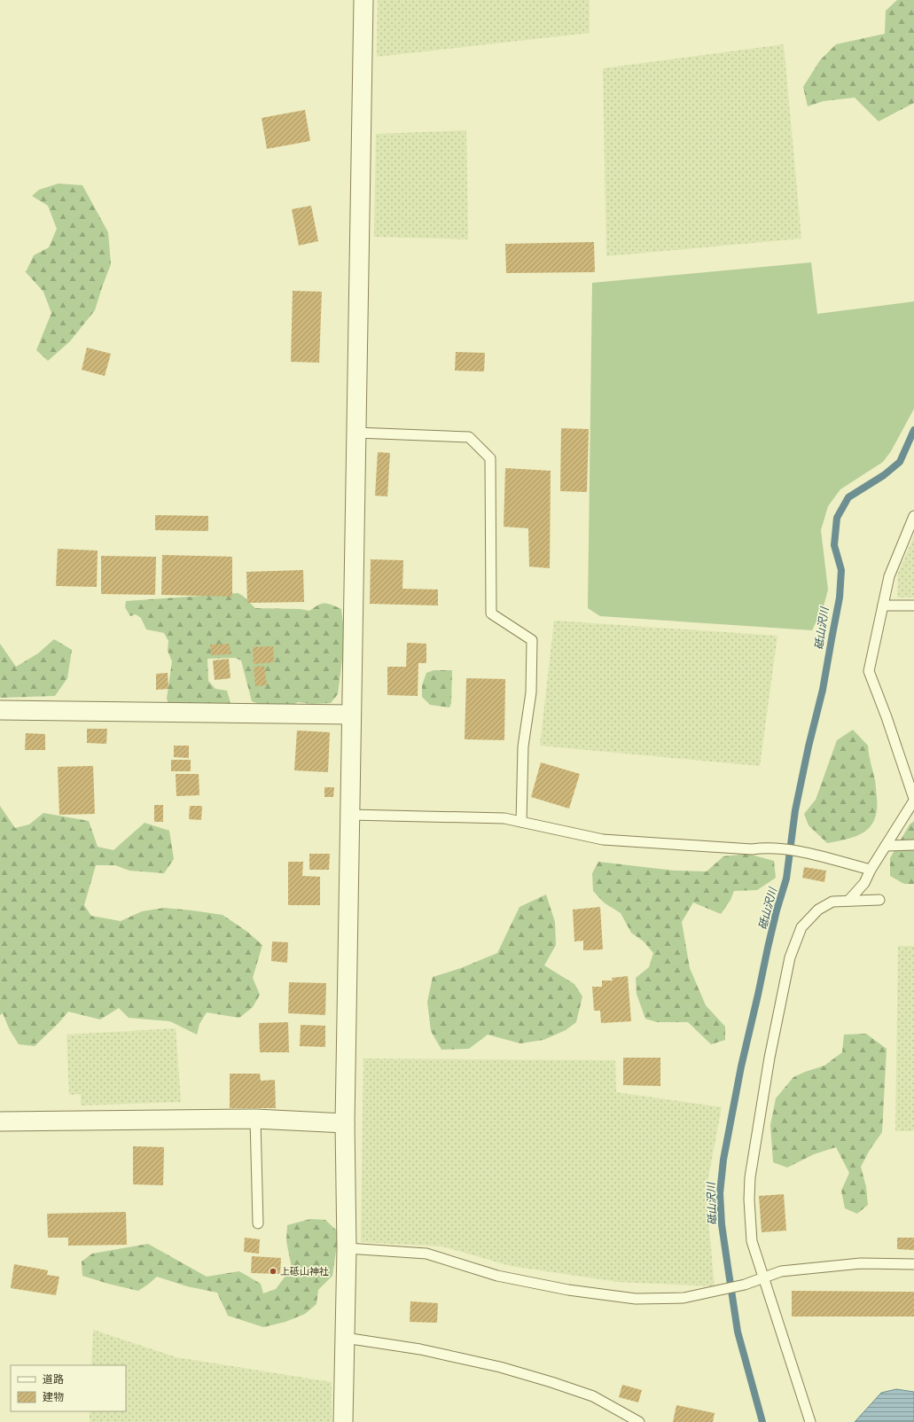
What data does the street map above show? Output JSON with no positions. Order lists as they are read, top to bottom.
{
  "water": ["砥山沢川"],
  "places": ["上砥山神社"],
  "legend": ["道路", "建物"]
}
